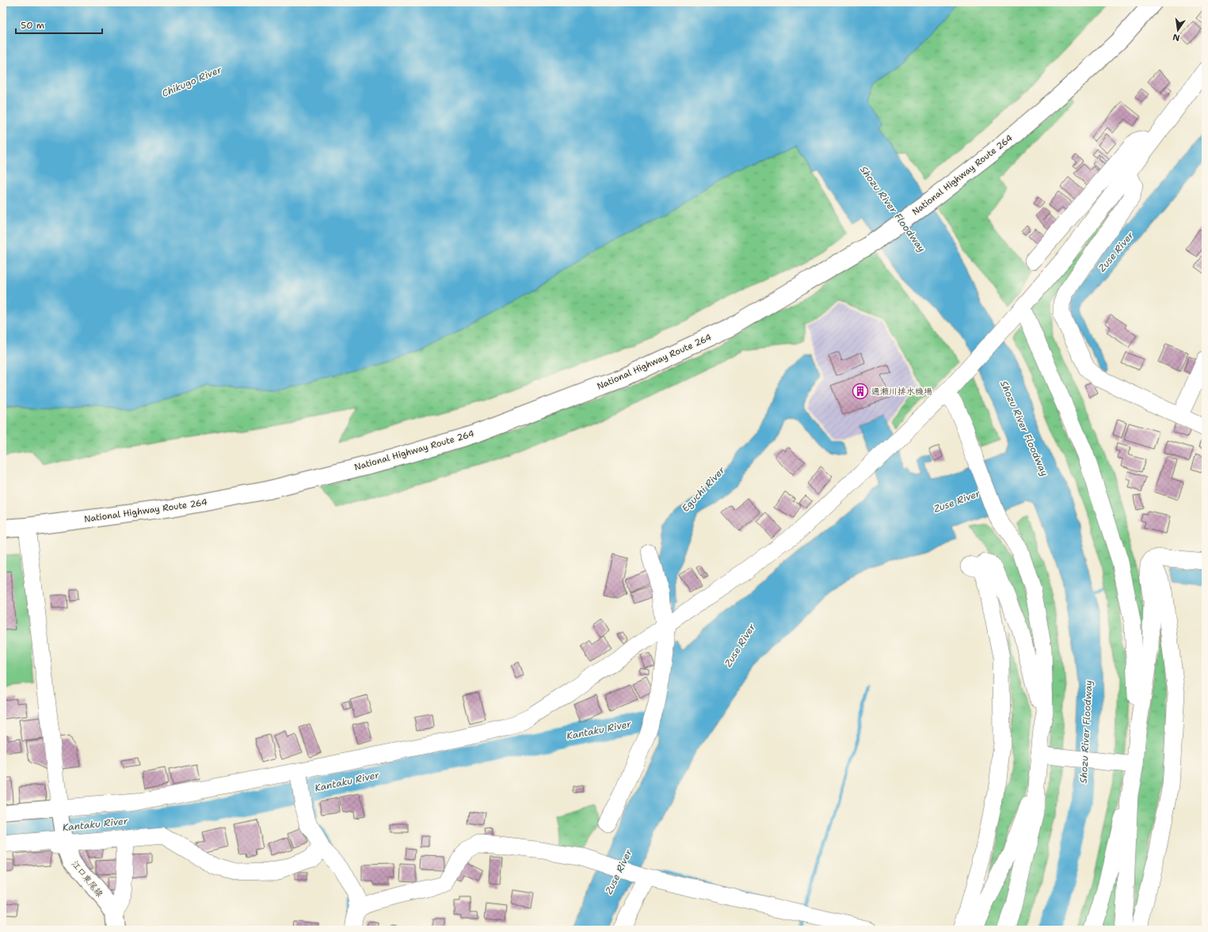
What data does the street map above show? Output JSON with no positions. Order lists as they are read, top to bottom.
{
  "streets": {
    "main road": ["National Highway Route 264", "江口東尾線"]
  },
  "water": [
    "Chikugo River",
    "Shozu River Floodway",
    "Zuse River",
    "Eguchi River",
    "Kantaku River"
  ],
  "places": {
    "building": ["通瀬川排水機場"]
  },
  "scale_bar": "50 m",
  "north": "bottom"
}
